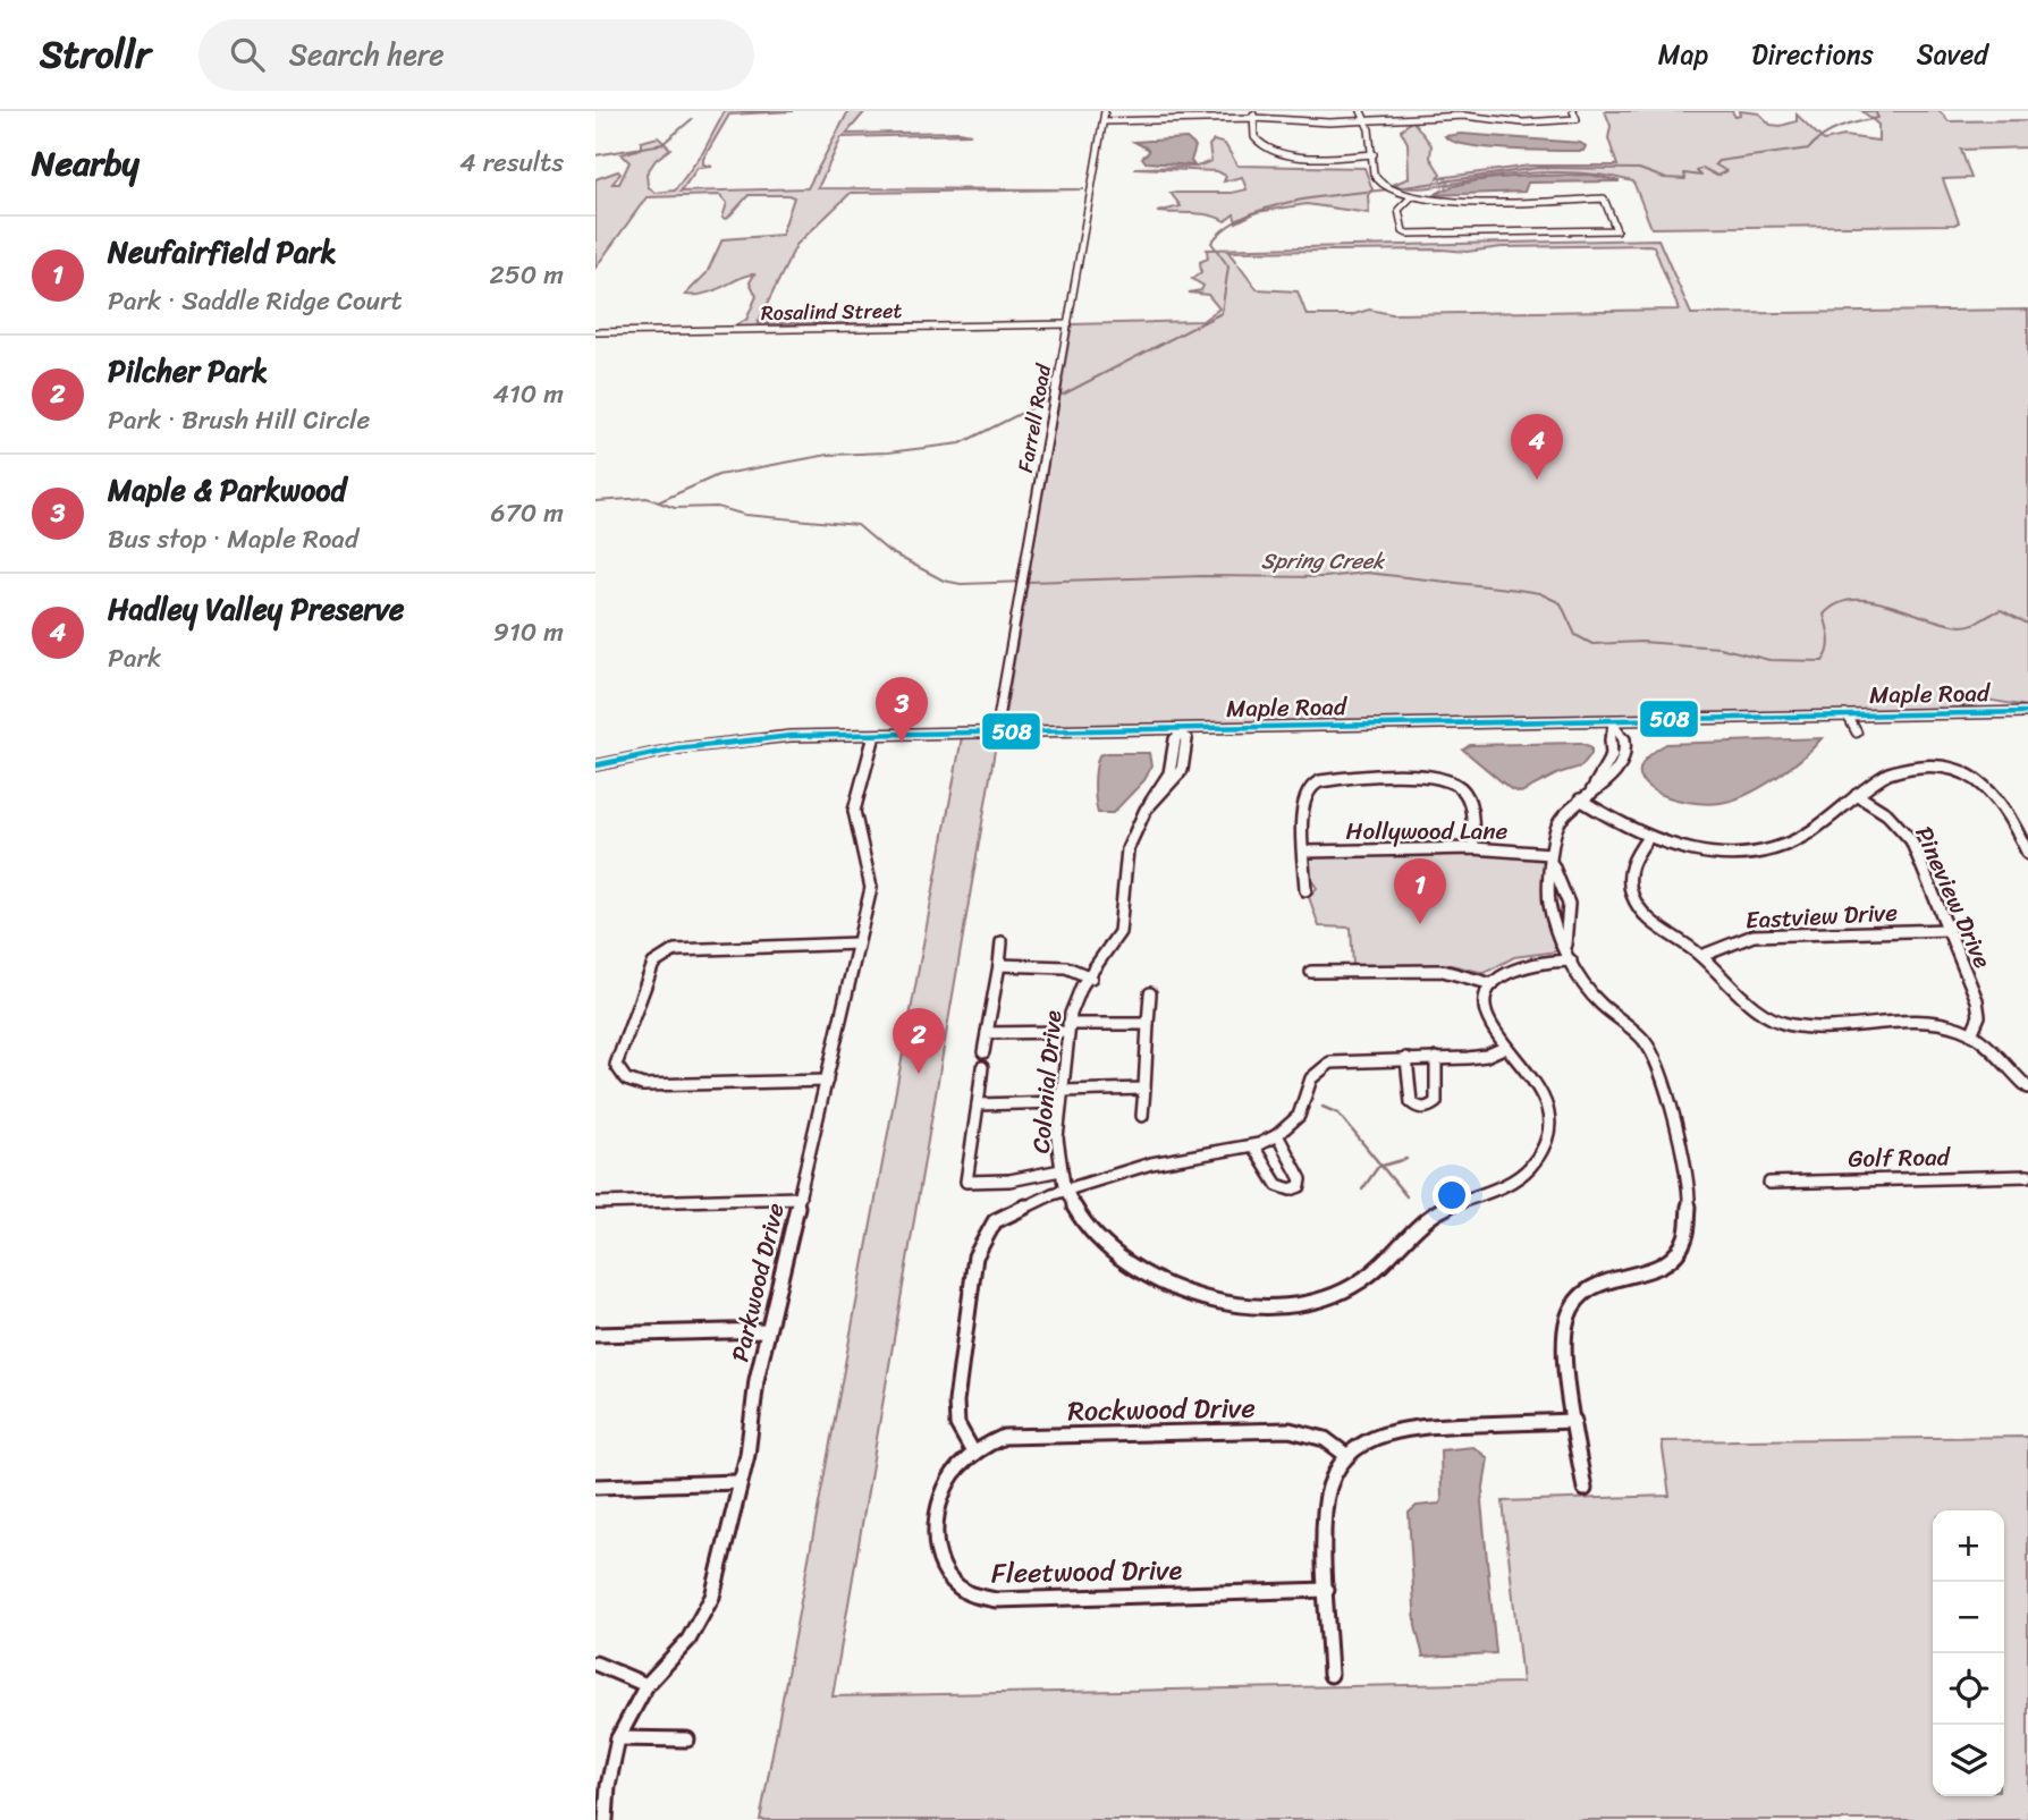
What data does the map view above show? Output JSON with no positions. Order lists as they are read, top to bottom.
{
  "streets": {
    "main road": ["Maple Road"],
    "street": [
      "Rosalind Street",
      "Farrell Road",
      "Hollywood Lane",
      "Pineview Drive",
      "Eastview Drive",
      "Colonial Drive",
      "Golf Road",
      "Parkwood Drive",
      "Rockwood Drive",
      "Fleetwood Drive"
    ]
  },
  "crossings": [
    ["Rosalind Street", "Farrell Road"],
    ["Farrell Road", "Maple Road"],
    ["Maple Road", "Colonial Drive"],
    ["Maple Road", "Parkwood Drive"],
    ["Pineview Drive", "Eastview Drive"],
    ["Rockwood Drive", "Fleetwood Drive"]
  ],
  "water": ["Spring Creek"],
  "lines": ["transit line 508"],
  "page": {
    "header": "Strollr",
    "search": "Search here",
    "nav": ["Map", "Directions", "Saved"],
    "heading": ["Nearby", "4 results"],
    "list": [
      {
        "mark": "1",
        "name": "Neufairfield Park",
        "note": "Park · Saddle Ridge Court",
        "value": "250 m"
      },
      {
        "mark": "2",
        "name": "Pilcher Park",
        "note": "Park · Brush Hill Circle",
        "value": "410 m"
      },
      {
        "mark": "3",
        "name": "Maple & Parkwood",
        "note": "Bus stop · Maple Road",
        "value": "670 m"
      },
      {
        "mark": "4",
        "name": "Hadley Valley Preserve",
        "note": "Park",
        "value": "910 m"
      }
    ],
    "pins": [
      "4",
      "3",
      "1",
      "2"
    ],
    "map_buttons": ["+", "−"]
  }
}
